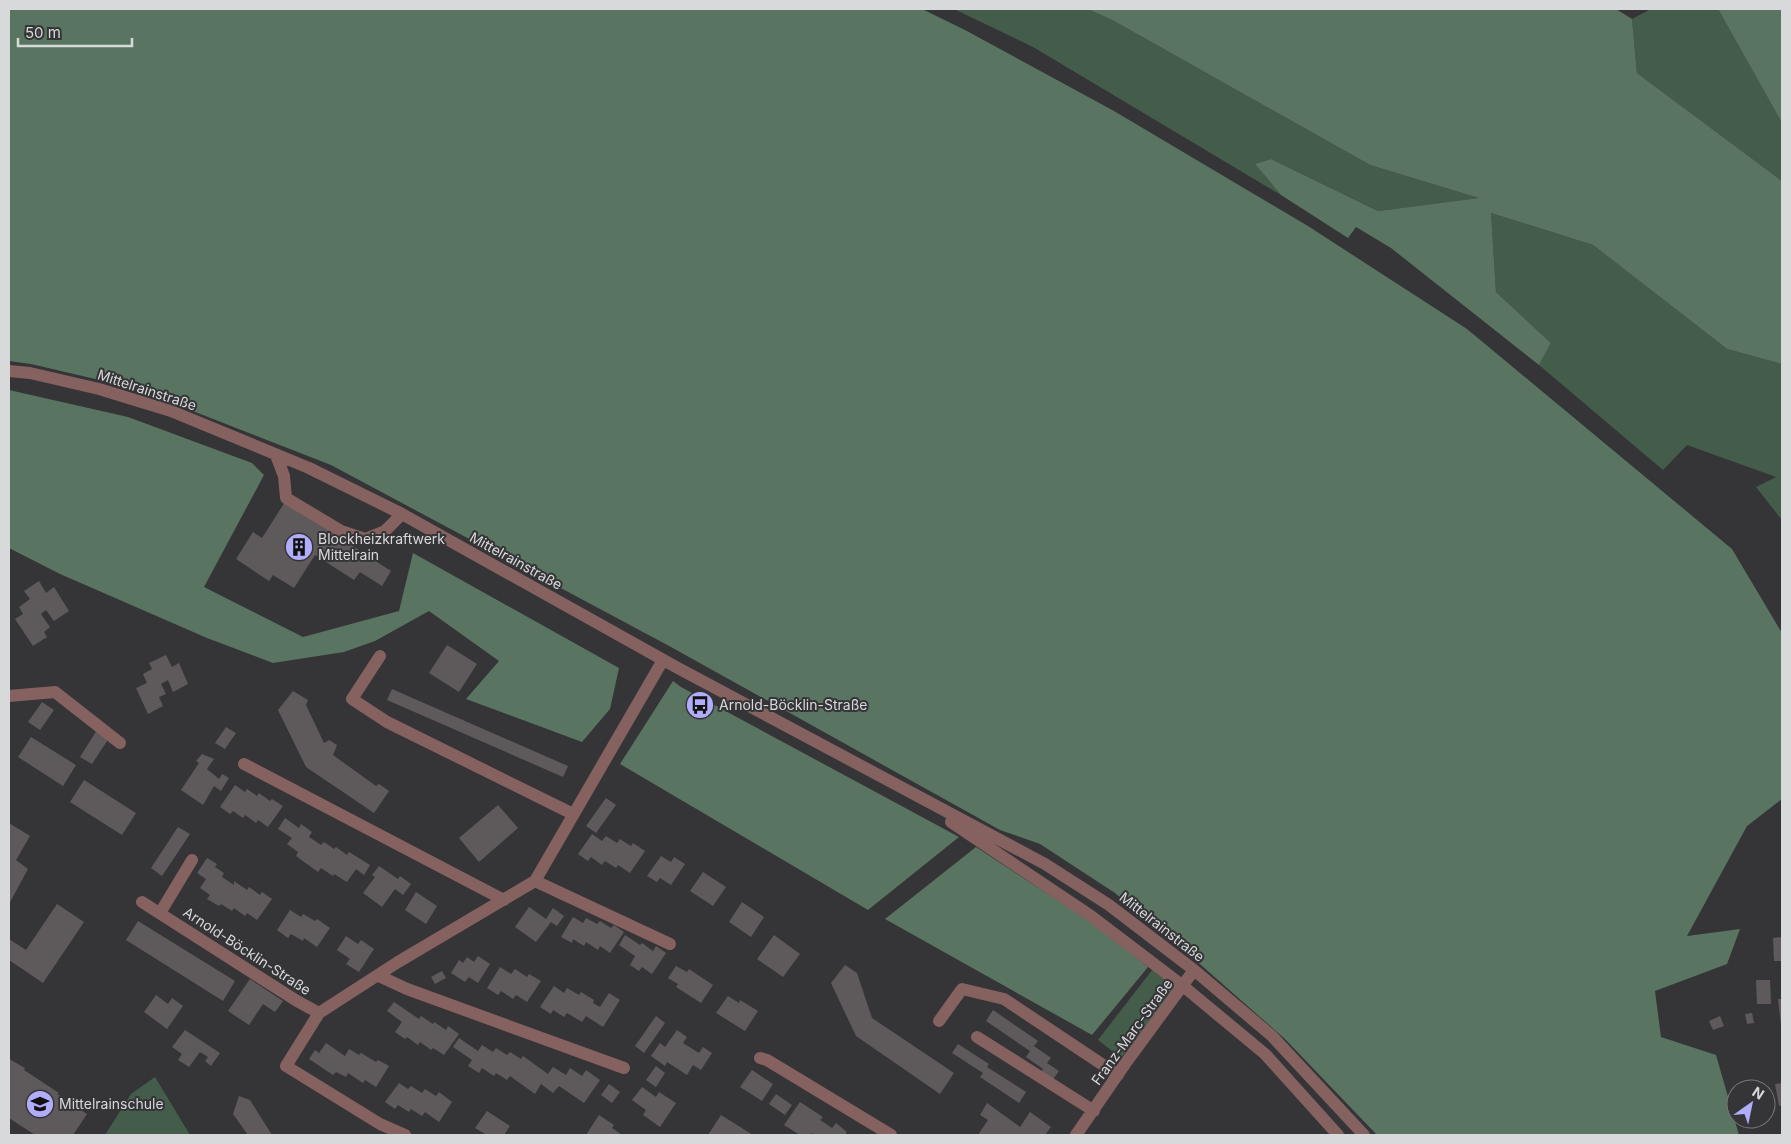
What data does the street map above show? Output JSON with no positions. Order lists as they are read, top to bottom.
{
  "streets": {
    "street": ["Mittelrainstraße", "Arnold-Böcklin-Straße", "Franz-Marc-Straße"]
  },
  "crossings": [
    ["Mittelrainstraße", "Arnold-Böcklin-Straße"],
    ["Mittelrainstraße", "Franz-Marc-Straße"]
  ],
  "places": {
    "building": ["Blockheizkraftwerk Mittelrain"],
    "bus stop": ["Arnold-Böcklin-Straße"],
    "school or university": ["Mittelrainschule"]
  },
  "scale_bar": "50 m",
  "north": "top right"
}
